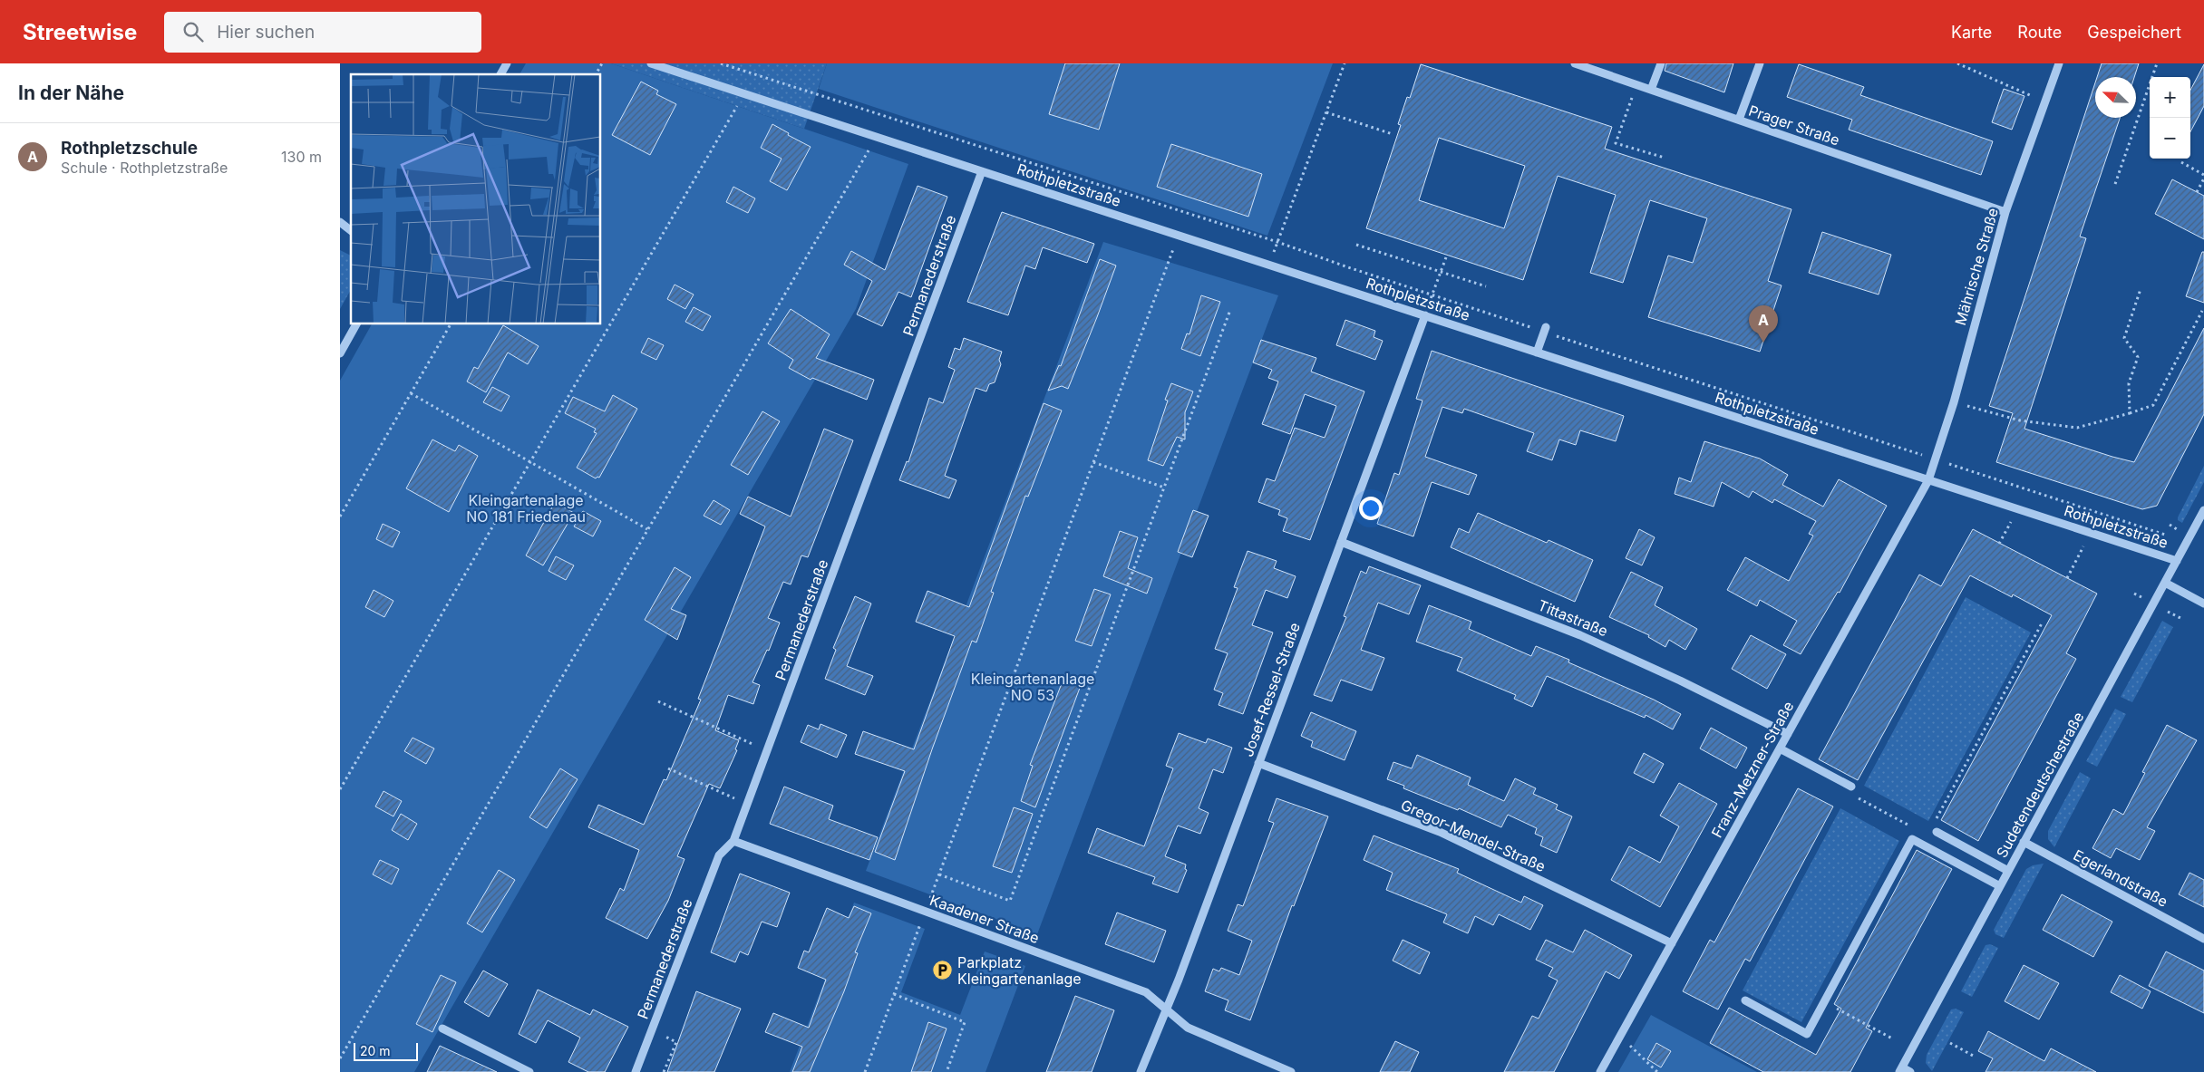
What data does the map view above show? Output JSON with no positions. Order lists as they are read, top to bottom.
{
  "streets": {
    "street": [
      "Prager Straße",
      "Rothpletzstraße",
      "Mährische Straße",
      "Permanederstraße",
      "Tittastraße",
      "Josef-Ressel-Straße",
      "Franz-Metzner-Straße",
      "Sudetendeutschestraße",
      "Gregor-Mendel-Straße",
      "Egerlandstraße",
      "Kaadener Straße"
    ]
  },
  "crossings": [
    ["Prager Straße", "Mährische Straße"],
    ["Rothpletzstraße", "Mährische Straße"],
    ["Rothpletzstraße", "Permanederstraße"],
    ["Rothpletzstraße", "Josef-Ressel-Straße"],
    ["Rothpletzstraße", "Franz-Metzner-Straße"],
    ["Rothpletzstraße", "Sudetendeutschestraße"],
    ["Mährische Straße", "Franz-Metzner-Straße"],
    ["Permanederstraße", "Kaadener Straße"],
    ["Tittastraße", "Josef-Ressel-Straße"],
    ["Tittastraße", "Franz-Metzner-Straße"],
    ["Josef-Ressel-Straße", "Gregor-Mendel-Straße"],
    ["Josef-Ressel-Straße", "Kaadener Straße"],
    ["Franz-Metzner-Straße", "Gregor-Mendel-Straße"],
    ["Sudetendeutschestraße", "Egerlandstraße"]
  ],
  "parks": ["Kleingartenalage NO 181 Friedenau", "Kleingartenanlage NO 53"],
  "places": {
    "parking": ["Parkplatz Kleingartenanlage"]
  },
  "scale_bar": "20 m",
  "north": "top left",
  "page": {
    "header": "Streetwise",
    "search": "Hier suchen",
    "nav": ["Karte", "Route", "Gespeichert"],
    "heading": "In der Nähe",
    "map_buttons": ["+", "−"],
    "list": [
      {
        "mark": "A",
        "name": "Rothpletzschule",
        "note": "Schule · Rothpletzstraße",
        "value": "130 m"
      }
    ],
    "pins": "A",
    "scale": "20 m"
  }
}
